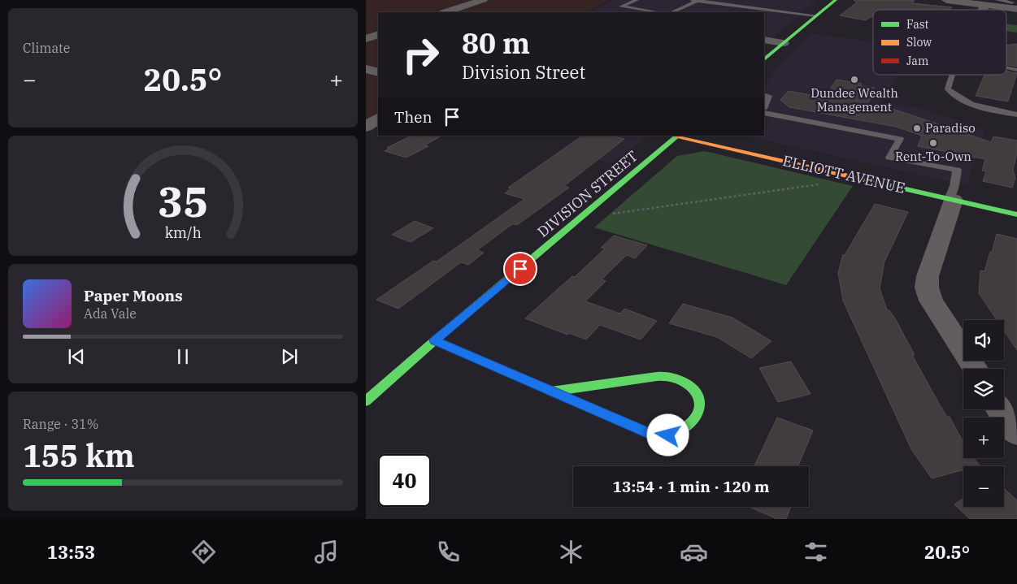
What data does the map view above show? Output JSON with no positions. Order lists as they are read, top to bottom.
{
  "streets": {
    "main road": ["ELLIOTT AVENUE", "DIVISION STREET"]
  },
  "crossings": [
    ["ELLIOTT AVENUE", "DIVISION STREET"]
  ],
  "places": ["Dundee Wealth Management", "Paradiso", "Rent-To-Own"],
  "legend": ["Fast", "Slow", "Jam"],
  "page": {
    "tile": [
      "Climate",
      ["Range · 31%", "155 km"]
    ],
    "turn": ["80 m", "Division Street"],
    "heat": ["−", "20.5°", "+"],
    "then": "Then",
    "song": ["Paper Moons", "Ada Vale"],
    "map_buttons": ["+", "−"],
    "limit": "40",
    "trip": "13:54 · 1 min · 120 m",
    "tabs": ["13:53", "20.5°"],
    "gauge": ["35", "km/h"]
  }
}
